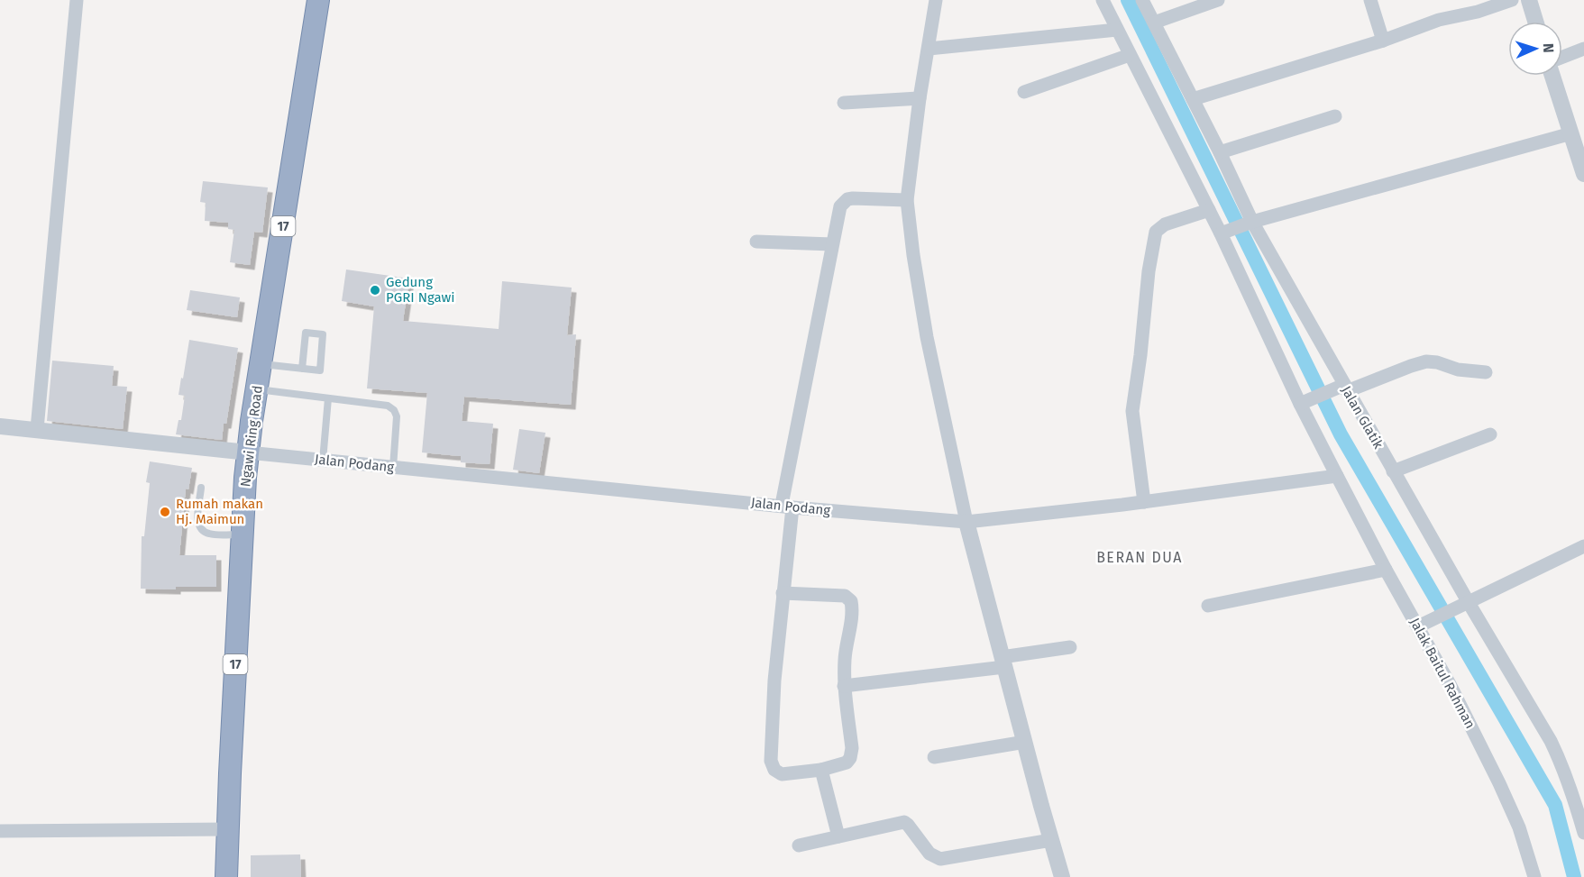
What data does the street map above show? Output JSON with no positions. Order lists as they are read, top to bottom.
{
  "streets": {
    "highway": ["17", "Ngawi Ring Road"],
    "street": ["Jalan Glatik", "Jalan Podang", "Jalak Baitul Rahman"]
  },
  "crossings": [
    ["Ngawi Ring Road", "Jalan Podang"],
    ["Jalan Podang", "Jalak Baitul Rahman"]
  ],
  "districts": ["BERAN DUA"],
  "places": ["Gedung PGRI Ngawi", "Rumah makan Hj. Maimun"],
  "north": "right"
}
